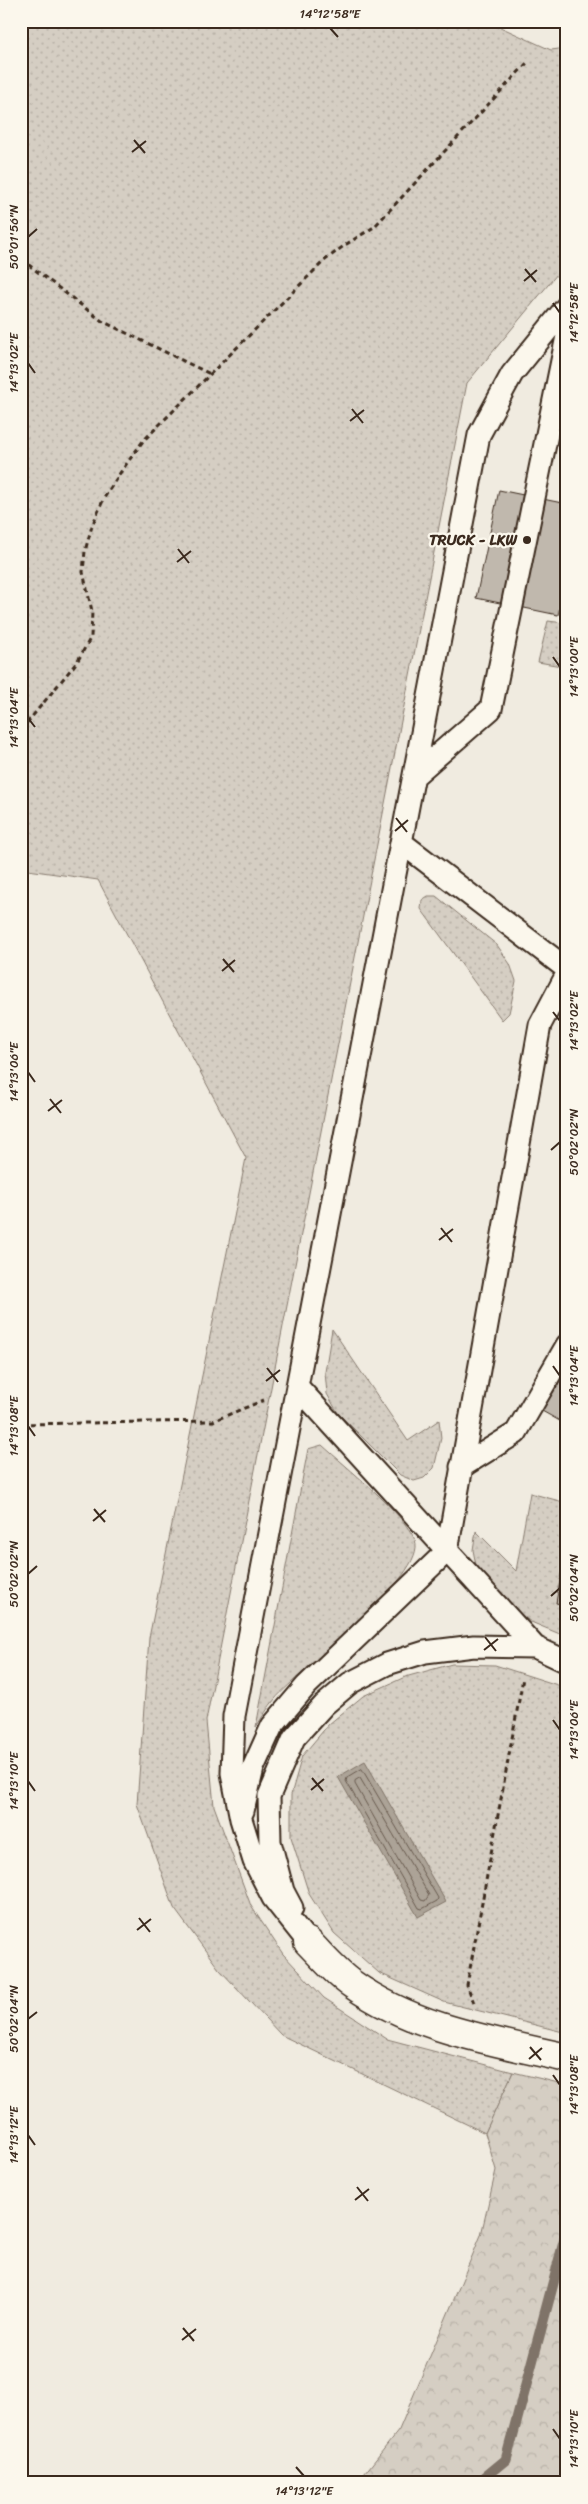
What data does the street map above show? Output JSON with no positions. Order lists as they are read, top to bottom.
{
  "places": ["TRUCK - LKW"],
  "coordinates": [
    "14°12'58\"E",
    "50°01'56\"N",
    "14°13'02\"E",
    "14°13'00\"E",
    "14°13'04\"E",
    "14°13'06\"E",
    "50°02'02\"N",
    "14°13'08\"E",
    "50°02'04\"N",
    "14°13'10\"E",
    "14°13'12\"E"
  ]
}
